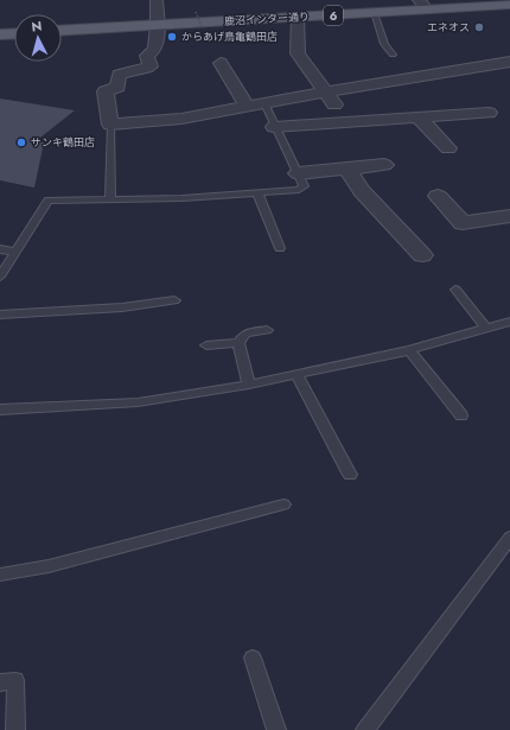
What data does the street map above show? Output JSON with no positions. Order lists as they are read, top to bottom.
{
  "streets": {
    "main road": ["6", "鹿沼インター通り"]
  },
  "places": ["エネオス", "からあげ鳥亀鶴田店", "サンキ鶴田店"],
  "north": "top"
}
